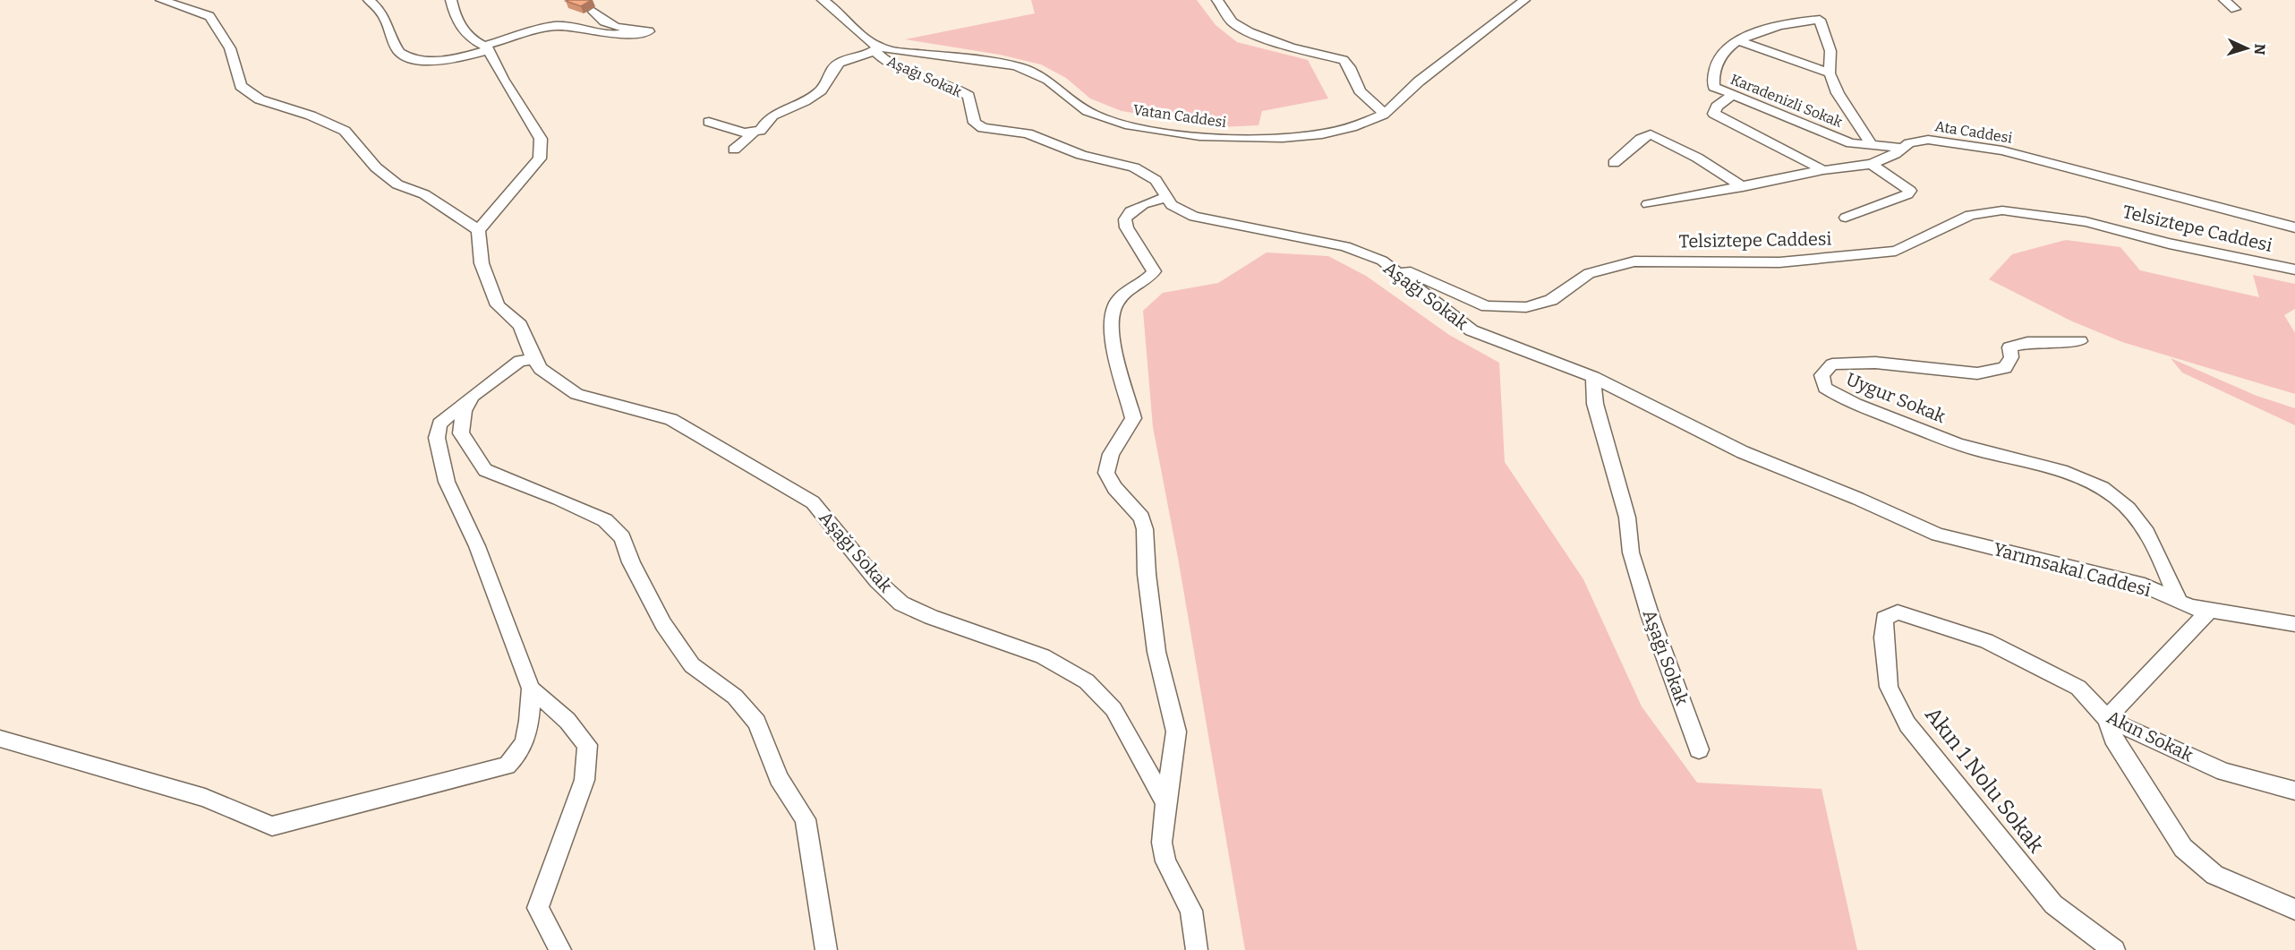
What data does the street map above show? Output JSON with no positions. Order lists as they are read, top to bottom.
{
  "streets": {
    "street": [
      "Aşağı Sokak",
      "Karadenizli Sokak",
      "Vatan Caddesi",
      "Ata Caddesi",
      "Telsiztepe Caddesi",
      "Uygur Sokak",
      "Yarımsakal Caddesi",
      "Akın Sokak",
      "Akın 1 Nolu Sokak"
    ]
  },
  "crossings": [
    ["Aşağı Sokak", "Vatan Caddesi"],
    ["Aşağı Sokak", "Telsiztepe Caddesi"],
    ["Aşağı Sokak", "Yarımsakal Caddesi"],
    ["Karadenizli Sokak", "Ata Caddesi"],
    ["Uygur Sokak", "Yarımsakal Caddesi"],
    ["Akın Sokak", "Akın 1 Nolu Sokak"]
  ],
  "north": "right"
}
